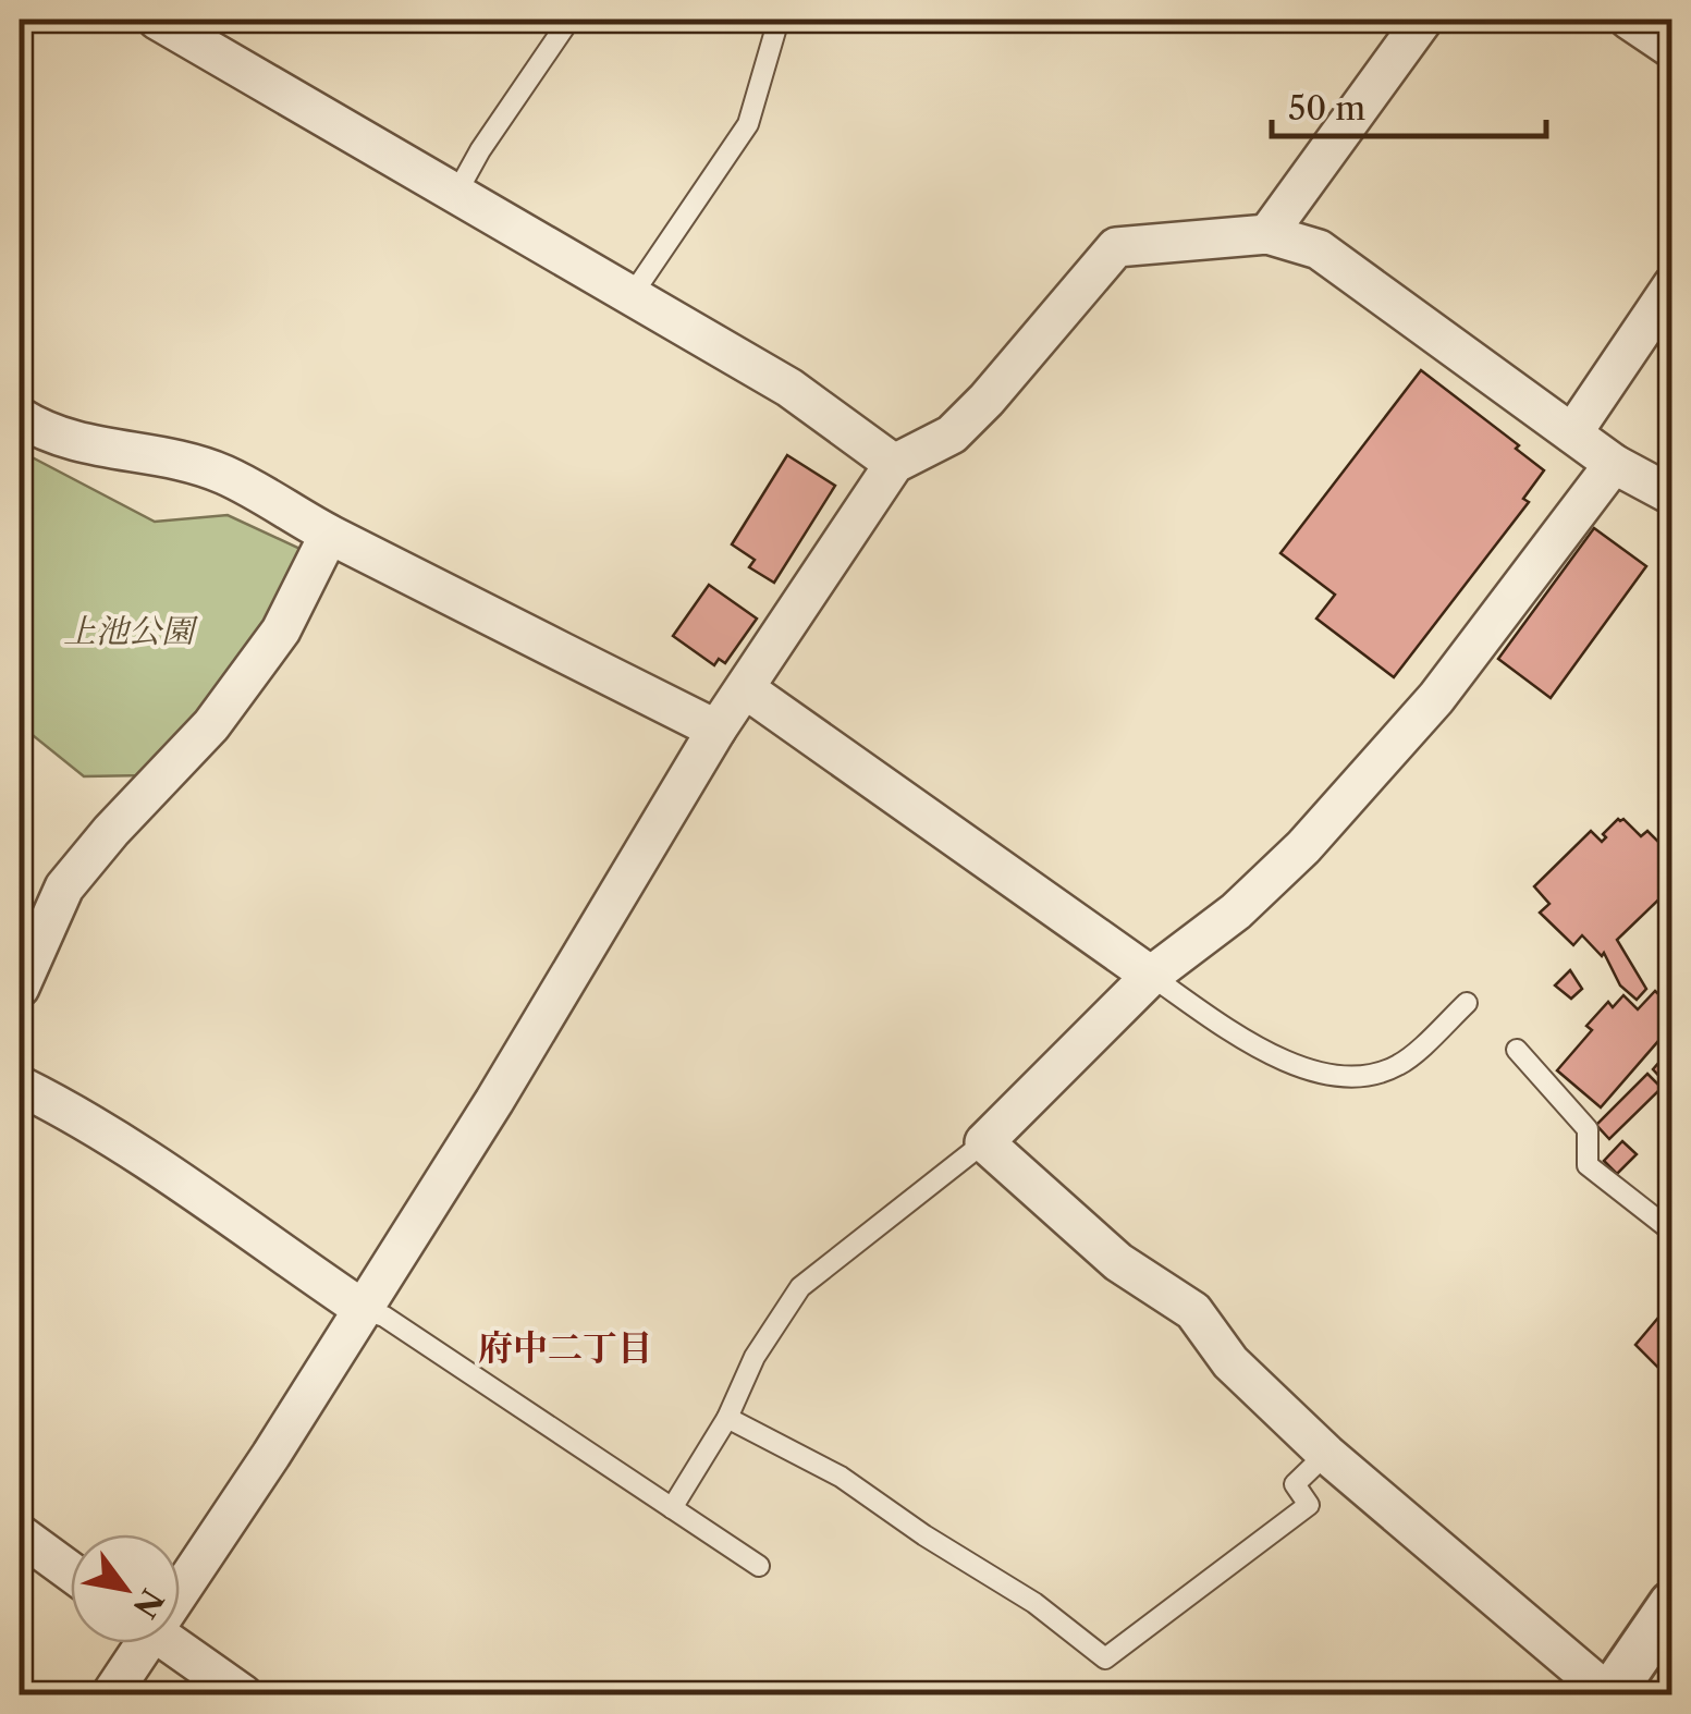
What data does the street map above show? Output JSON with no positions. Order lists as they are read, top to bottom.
{
  "districts": ["府中二丁目"],
  "parks": ["上池公園"],
  "scale_bar": "50 m",
  "north": "bottom right"
}
